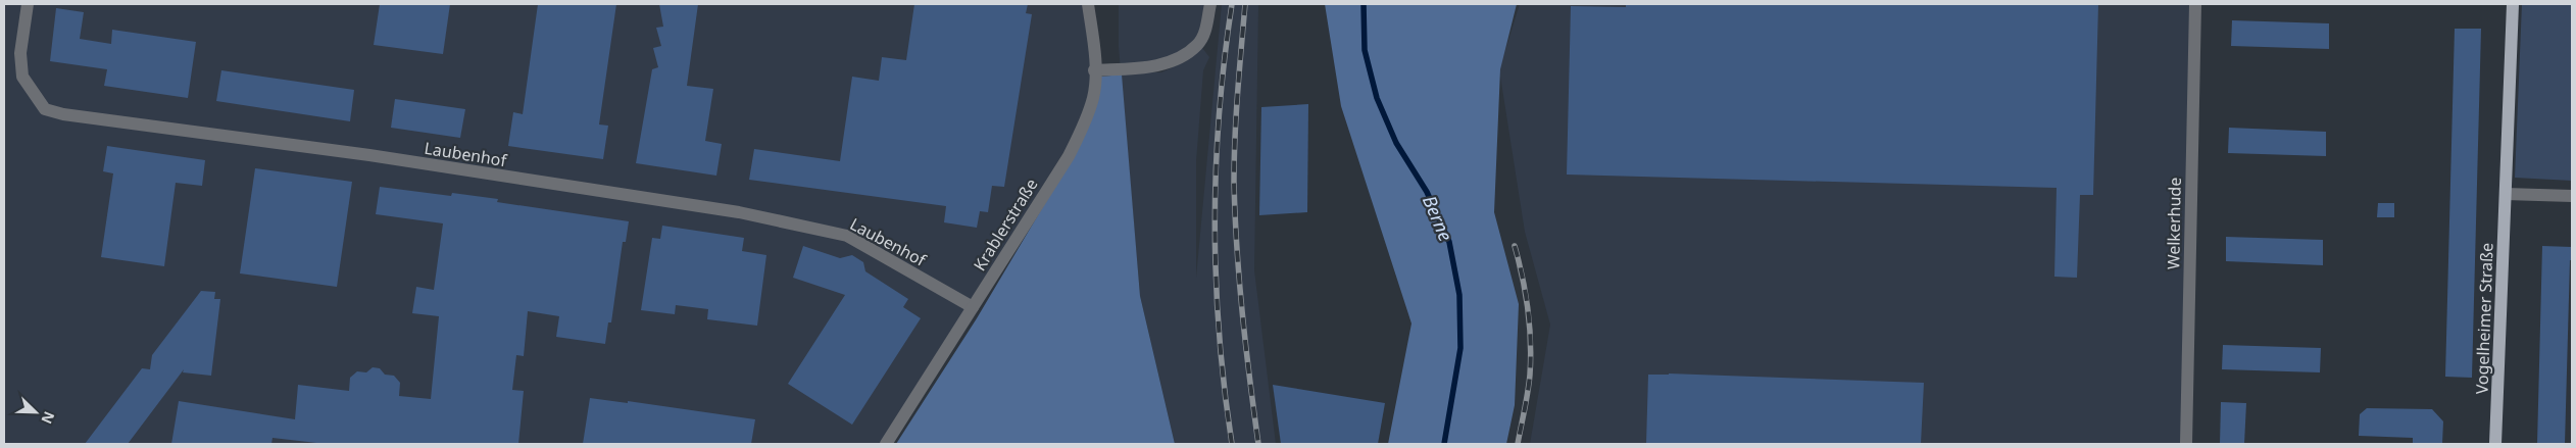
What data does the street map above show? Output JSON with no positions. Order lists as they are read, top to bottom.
{
  "streets": {
    "main road": ["Vogelheimer Straße"],
    "street": ["Laubenhof", "Welkerhude", "Krablerstraße"]
  },
  "crossings": [
    ["Laubenhof", "Krablerstraße"]
  ],
  "water": ["Berne"],
  "north": "bottom right"
}
